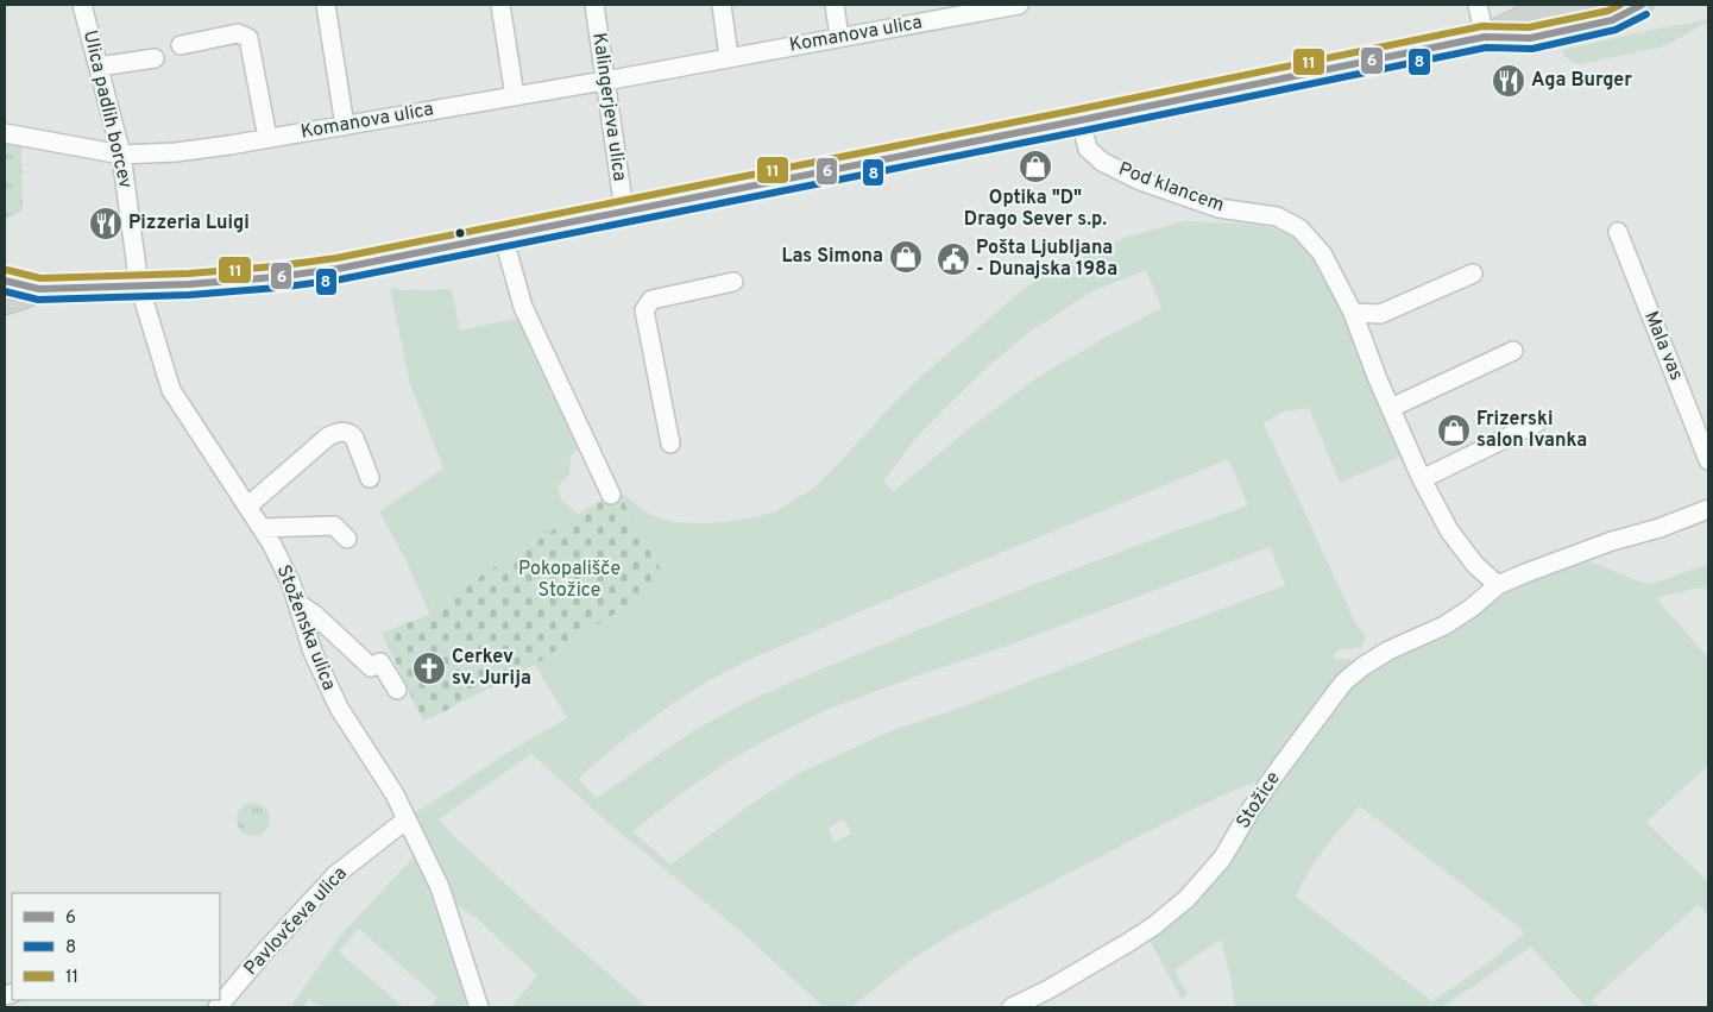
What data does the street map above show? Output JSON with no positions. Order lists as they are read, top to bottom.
{
  "streets": {
    "street": [
      "Komanova ulica",
      "Kalingerjeva ulica",
      "Ulica padlih borcev",
      "Pod klancem",
      "Mala vas",
      "Stoženska ulica",
      "Stožice",
      "Pavlovčeva ulica"
    ]
  },
  "crossings": [
    ["Komanova ulica", "Kalingerjeva ulica"],
    ["Komanova ulica", "Ulica padlih borcev"],
    ["Ulica padlih borcev", "Stoženska ulica"],
    ["Pod klancem", "Stožice"],
    ["Stoženska ulica", "Pavlovčeva ulica"]
  ],
  "parks": ["Pokopališče Stožice"],
  "places": {
    "restaurant": ["Aga Burger", "Pizzeria Luigi"],
    "shop": ["Optika \"D\" Drago Sever s.p.", "Las Simona", "Frizerski salon Ivanka"],
    "public building": ["Pošta Ljubljana - Dunajska 198a"],
    "church": ["Cerkev sv. Jurija"]
  },
  "lines": ["transit line 6", "transit line 11", "transit line 8"],
  "legend": ["6", "8", "11"]
}
